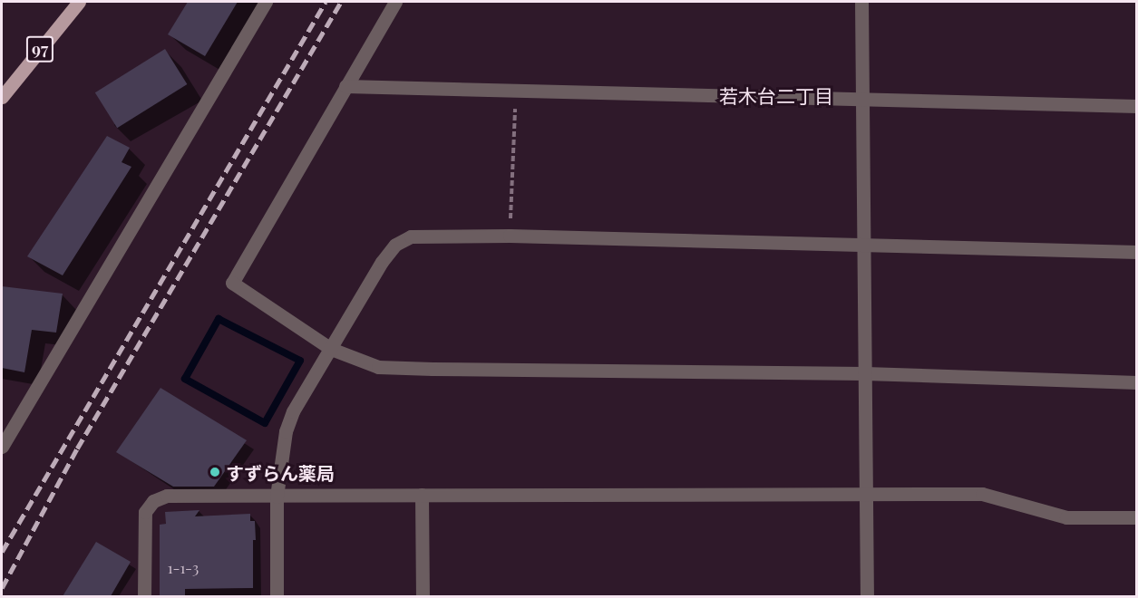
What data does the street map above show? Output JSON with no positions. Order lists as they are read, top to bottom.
{
  "streets": {
    "main road": ["97"]
  },
  "districts": ["若木台二丁目"],
  "places": ["すずらん薬局"],
  "house_numbers": ["1-1-3"]
}
